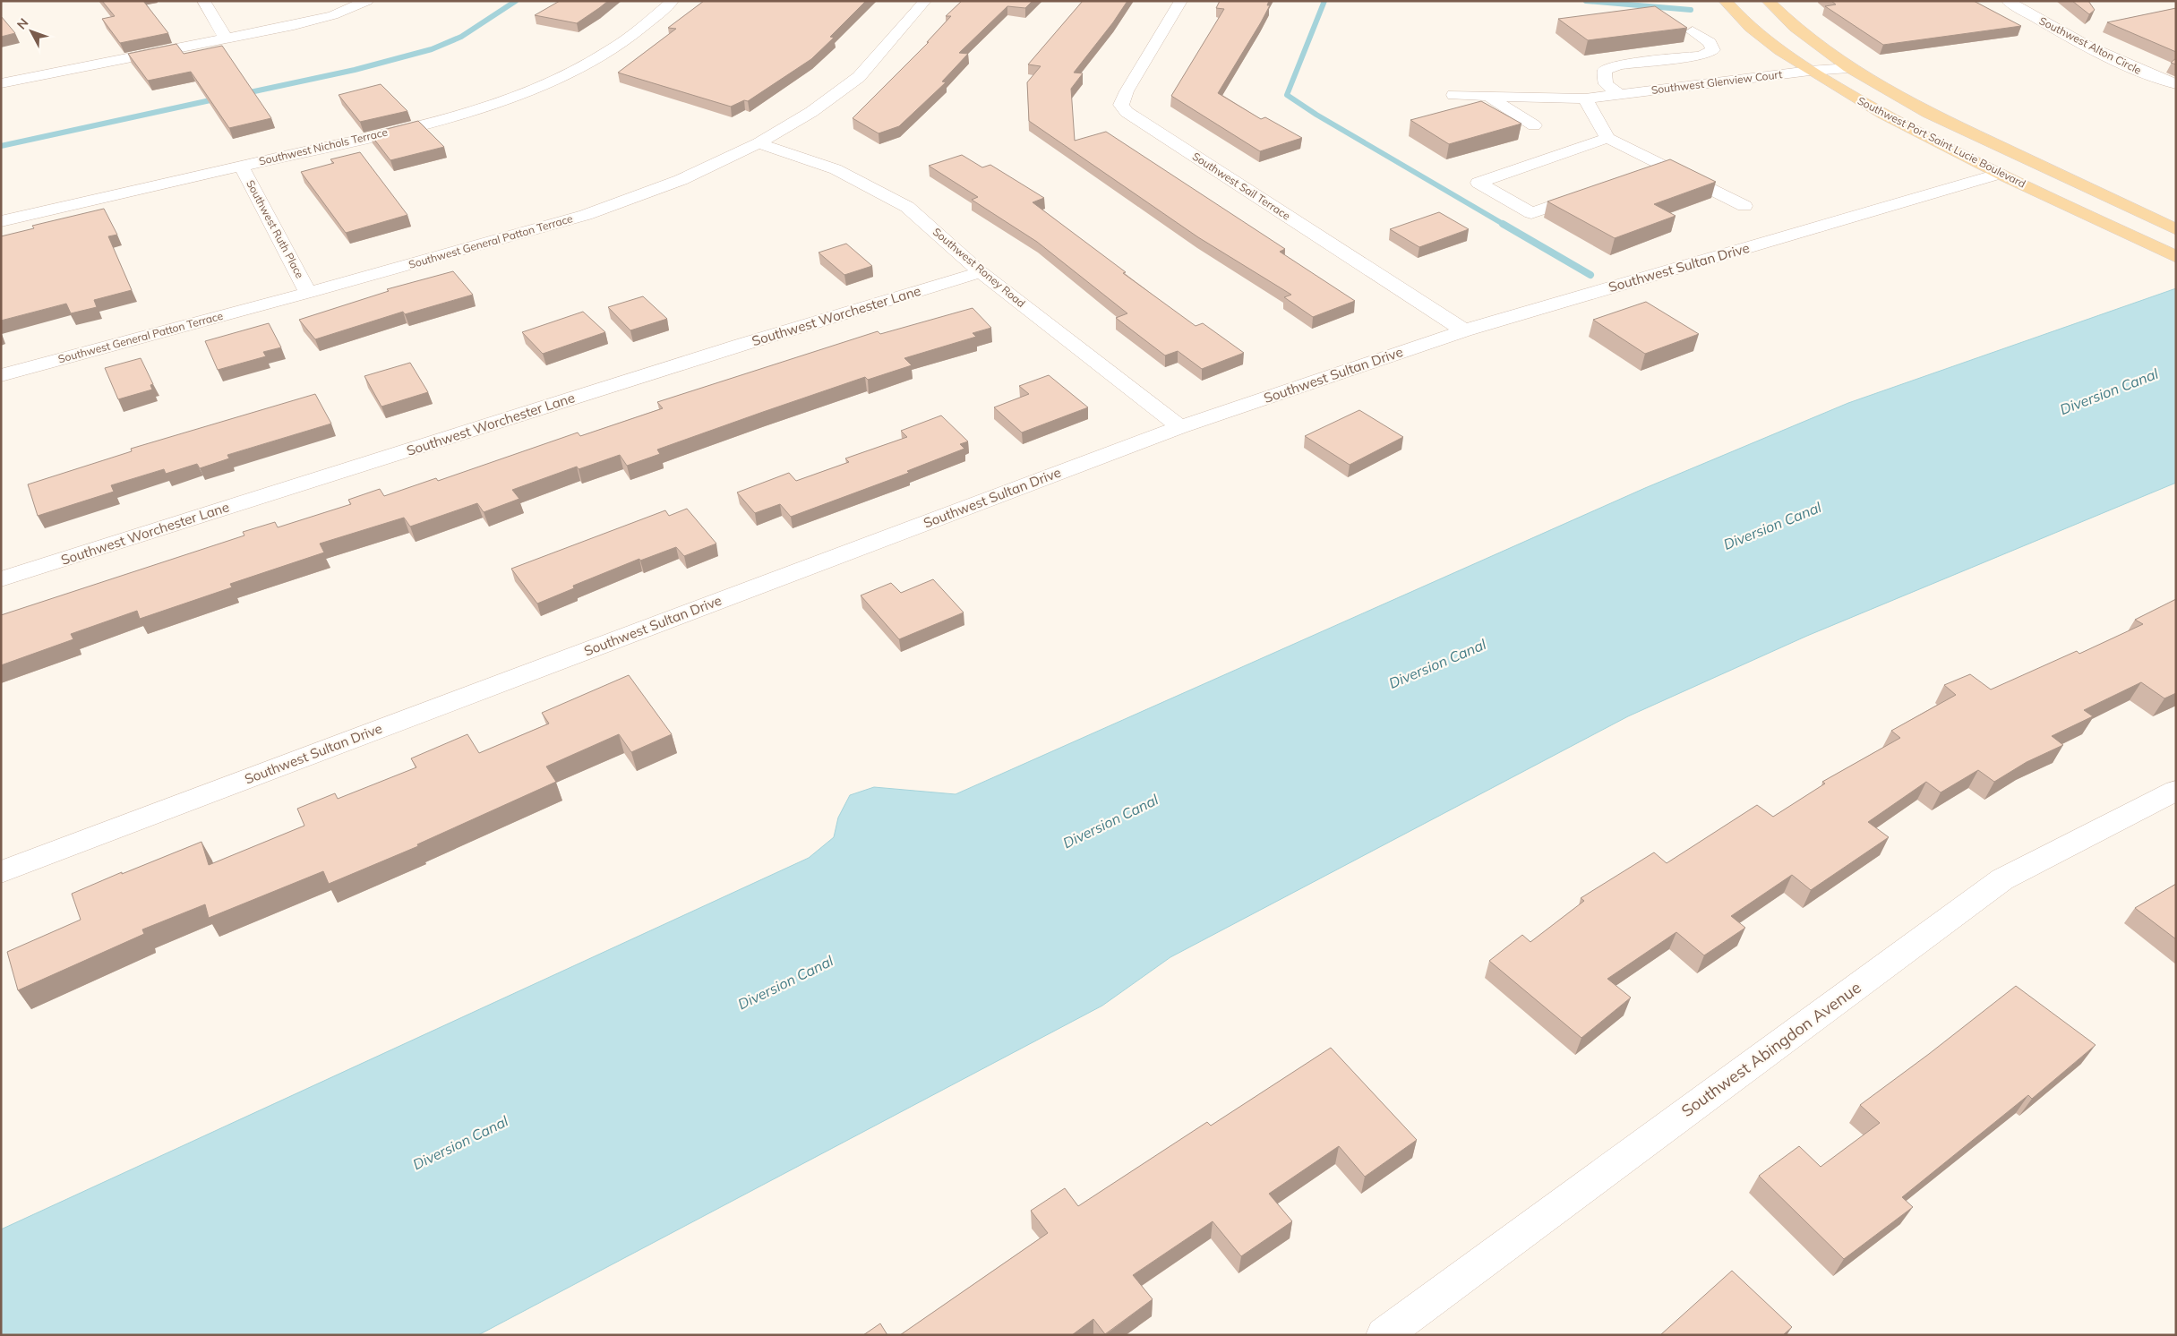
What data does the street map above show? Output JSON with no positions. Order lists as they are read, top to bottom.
{
  "streets": {
    "main road": ["Southwest Port Saint Lucie Boulevard"],
    "street": [
      "Southwest Alton Circle",
      "Southwest Glenview Court",
      "Southwest Nichols Terrace",
      "Southwest Sail Terrace",
      "Southwest Ruth Place",
      "Southwest General Patton Terrace",
      "Southwest Roney Road",
      "Southwest Sultan Drive",
      "Southwest Worchester Lane",
      "Southwest Abingdon Avenue"
    ]
  },
  "crossings": [
    ["Southwest Glenview Court", "Southwest Port Saint Lucie Boulevard"],
    ["Southwest Port Saint Lucie Boulevard", "Southwest Sultan Drive"],
    ["Southwest Nichols Terrace", "Southwest Ruth Place"],
    ["Southwest Sail Terrace", "Southwest Sultan Drive"],
    ["Southwest Ruth Place", "Southwest General Patton Terrace"],
    ["Southwest General Patton Terrace", "Southwest Roney Road"],
    ["Southwest Roney Road", "Southwest Sultan Drive"],
    ["Southwest Roney Road", "Southwest Worchester Lane"]
  ],
  "water": ["Diversion Canal"],
  "north": "top left"
}
